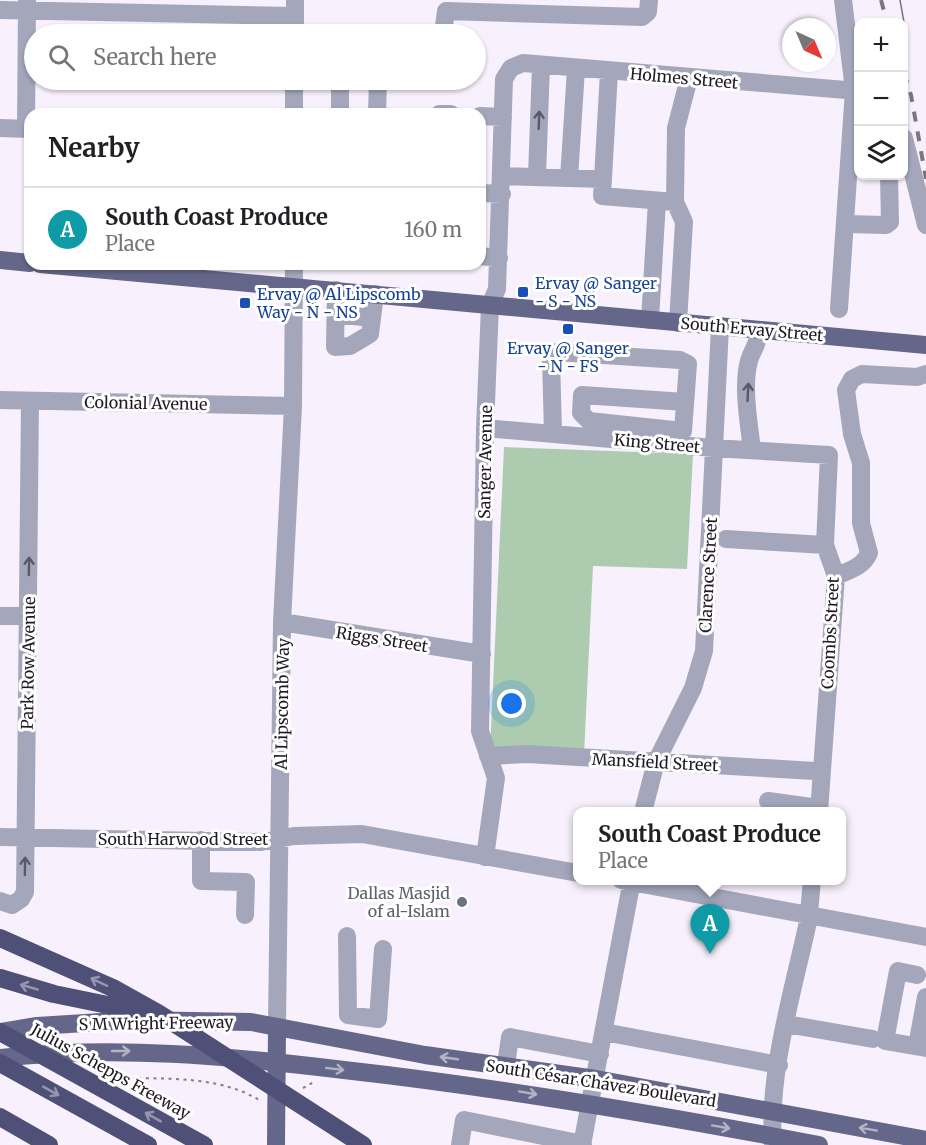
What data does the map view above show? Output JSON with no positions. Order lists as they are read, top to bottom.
{
  "streets": {
    "highway": ["Julius Schepps Freeway"],
    "main road": [
      "South Ervay Street",
      "Al Lipscomb Way",
      "S M Wright Freeway",
      "South César Chávez Boulevard"
    ],
    "street": [
      "Holmes Street",
      "Colonial Avenue",
      "King Street",
      "Sanger Avenue",
      "Clarence Street",
      "Coombs Street",
      "Riggs Street",
      "Park Row Avenue",
      "Mansfield Street",
      "South Harwood Street"
    ]
  },
  "crossings": [
    ["Holmes Street", "Sanger Avenue"],
    ["South Ervay Street", "Sanger Avenue"],
    ["South Ervay Street", "Clarence Street"],
    ["South Ervay Street", "Al Lipscomb Way"],
    ["Colonial Avenue", "Park Row Avenue"],
    ["Colonial Avenue", "Al Lipscomb Way"],
    ["King Street", "Sanger Avenue"],
    ["King Street", "Clarence Street"],
    ["King Street", "Coombs Street"],
    ["Sanger Avenue", "Riggs Street"],
    ["Sanger Avenue", "Mansfield Street"],
    ["Sanger Avenue", "South Harwood Street"],
    ["Clarence Street", "Mansfield Street"],
    ["Coombs Street", "Mansfield Street"],
    ["Riggs Street", "Al Lipscomb Way"],
    ["Park Row Avenue", "South Harwood Street"],
    ["Al Lipscomb Way", "South Harwood Street"],
    ["Al Lipscomb Way", "S M Wright Freeway"],
    ["Al Lipscomb Way", "South César Chávez Boulevard"],
    ["S M Wright Freeway", "Julius Schepps Freeway"],
    ["S M Wright Freeway", "South César Chávez Boulevard"]
  ],
  "one_way": ["Park Row Avenue"],
  "places": {
    "transit": ["Ervay @ Sanger - S - NS", "Ervay @ Al Lipscomb Way - N - NS", "Ervay @ Sanger - N - FS"],
    "other": ["Dallas Masjid of al-Islam"]
  },
  "north": "bottom right",
  "page": {
    "map_buttons": ["+", "−"],
    "search": "Search here",
    "heading": "Nearby",
    "list": [
      {
        "mark": "A",
        "name": "South Coast Produce",
        "note": "Place",
        "value": "160 m"
      }
    ],
    "popup": ["South Coast Produce", "Place"],
    "pins": "A"
  }
}
